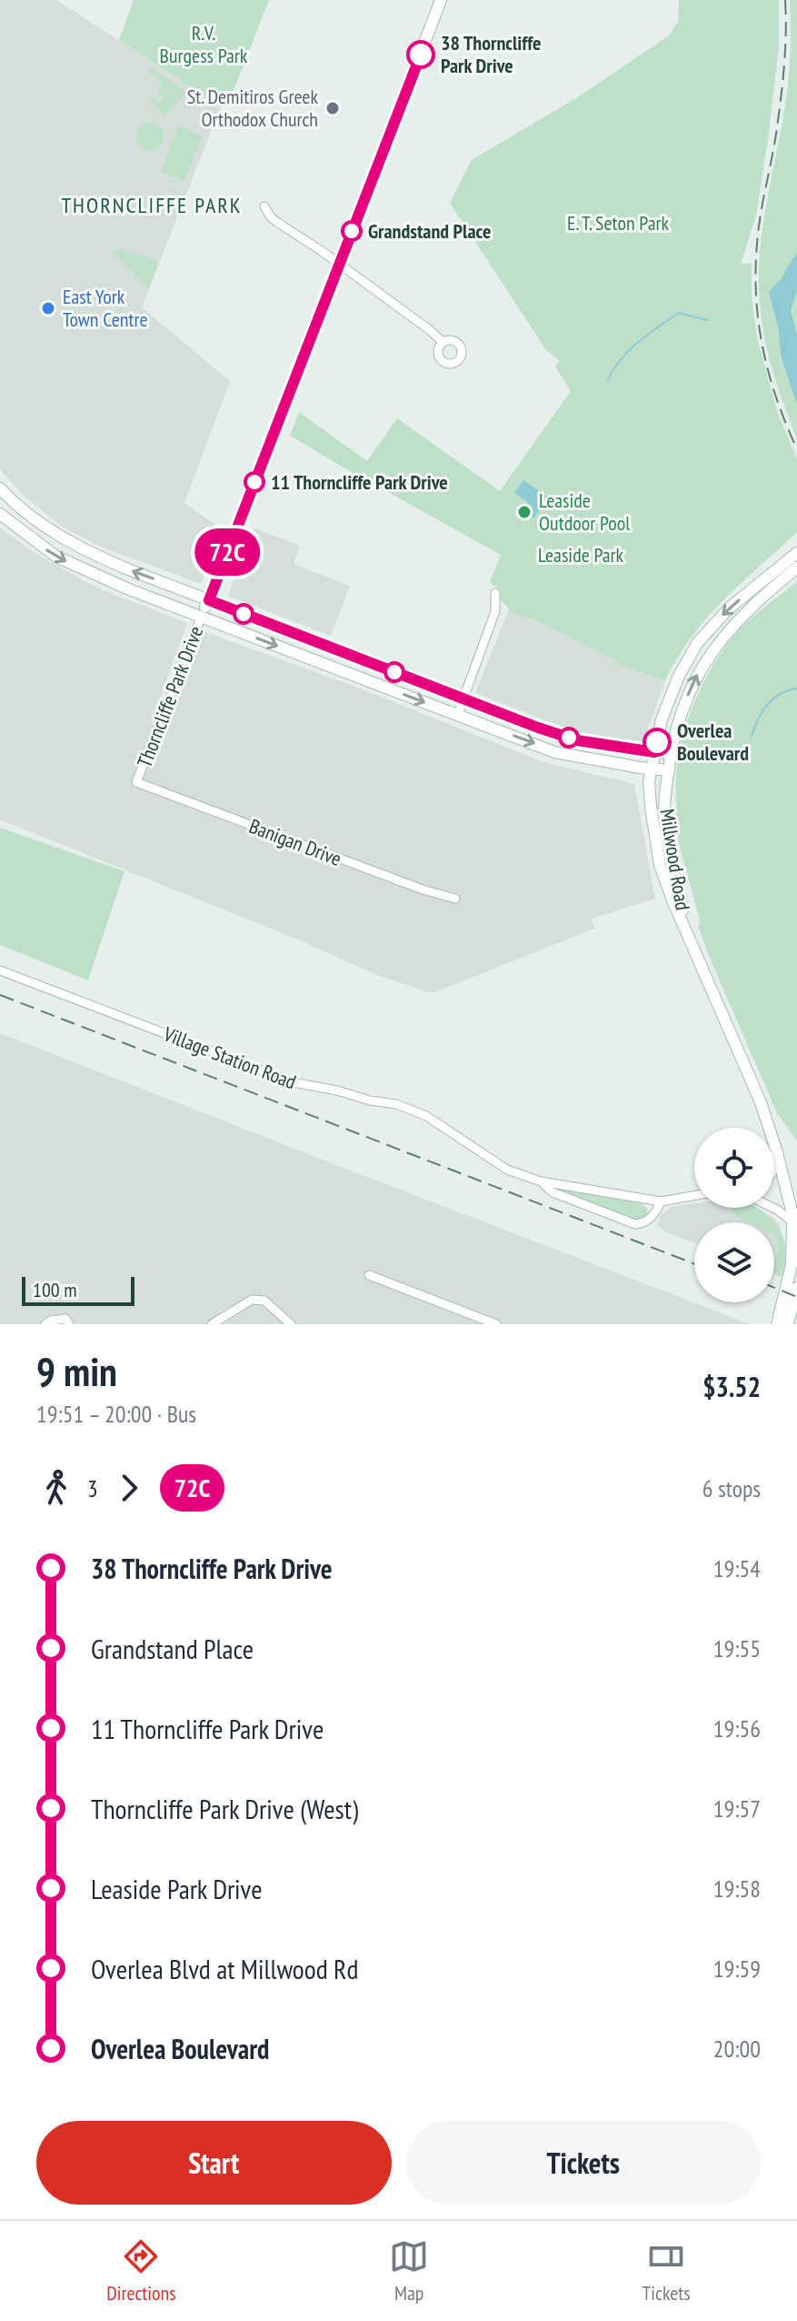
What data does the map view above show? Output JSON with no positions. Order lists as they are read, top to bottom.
{
  "streets": {
    "main road": ["Thorncliffe Park Drive", "Millwood Road"],
    "street": ["Banigan Drive", "Village Station Road"]
  },
  "crossings": [
    ["Thorncliffe Park Drive", "Banigan Drive"]
  ],
  "districts": ["THORNCLIFFE PARK"],
  "parks": ["R.V. Burgess Park", "E. T. Seton Park", "Leaside Park"],
  "places": [
    "38 Thorncliffe Park Drive",
    "St. Demitiros Greek Orthodox Church",
    "Grandstand Place",
    "East York Town Centre",
    "11 Thorncliffe Park Drive",
    "Leaside Outdoor Pool",
    "Overlea Boulevard"
  ],
  "lines": ["bus line 72C"],
  "scale_bar": "100 m",
  "page": {
    "on_map": "72C",
    "scale": "100 m",
    "heading": ["9 min", "19:51 – 20:00 · Bus", "$3.52"],
    "legs": ["3", "72C", "6 stops"],
    "list": [
      {
        "name": "38 Thorncliffe Park Drive",
        "value": "19:54"
      },
      {
        "name": "Grandstand Place",
        "value": "19:55"
      },
      {
        "name": "11 Thorncliffe Park Drive",
        "value": "19:56"
      },
      {
        "name": "Thorncliffe Park Drive (West)",
        "value": "19:57"
      },
      {
        "name": "Leaside Park Drive",
        "value": "19:58"
      },
      {
        "name": "Overlea Blvd at Millwood Rd",
        "value": "19:59"
      },
      {
        "name": "Overlea Boulevard",
        "value": "20:00"
      }
    ],
    "buttons": ["Start", "Tickets"],
    "tabs": ["Directions", "Map", "Tickets"]
  }
}
